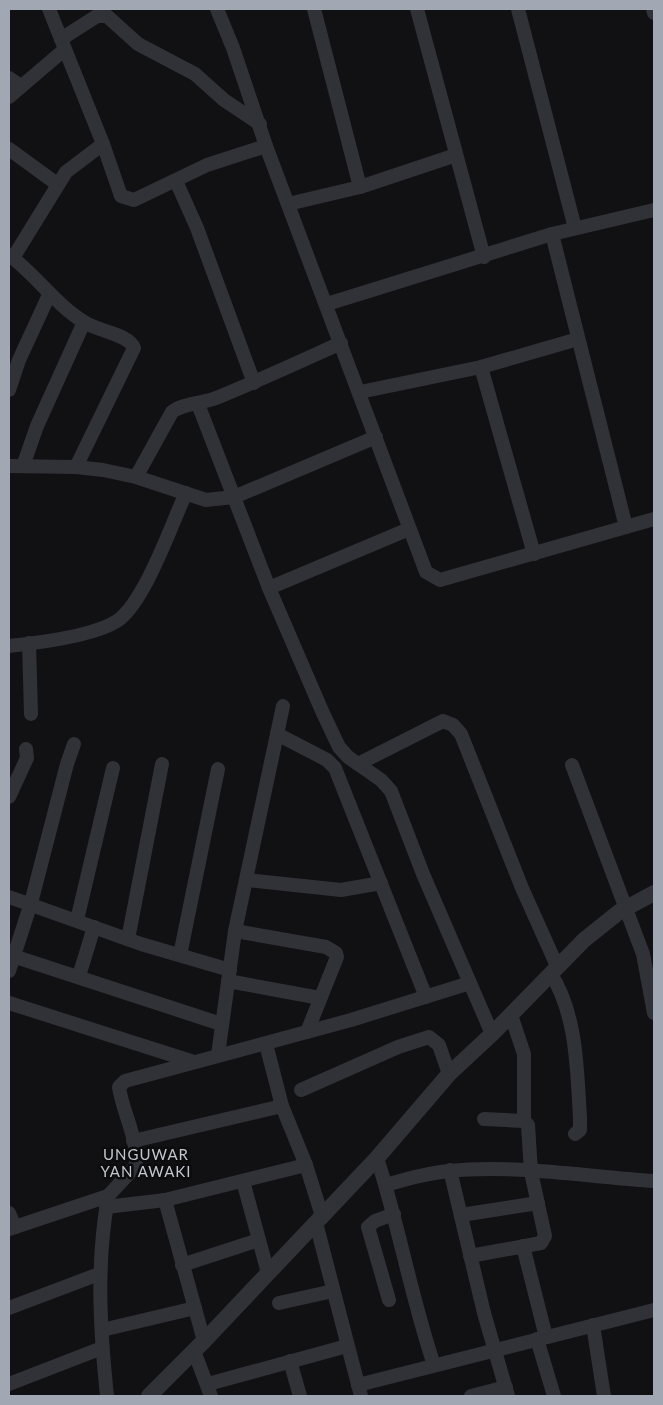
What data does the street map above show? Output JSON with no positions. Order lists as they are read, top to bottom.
{
  "districts": ["UNGUWAR YAN AWAKI"]
}
